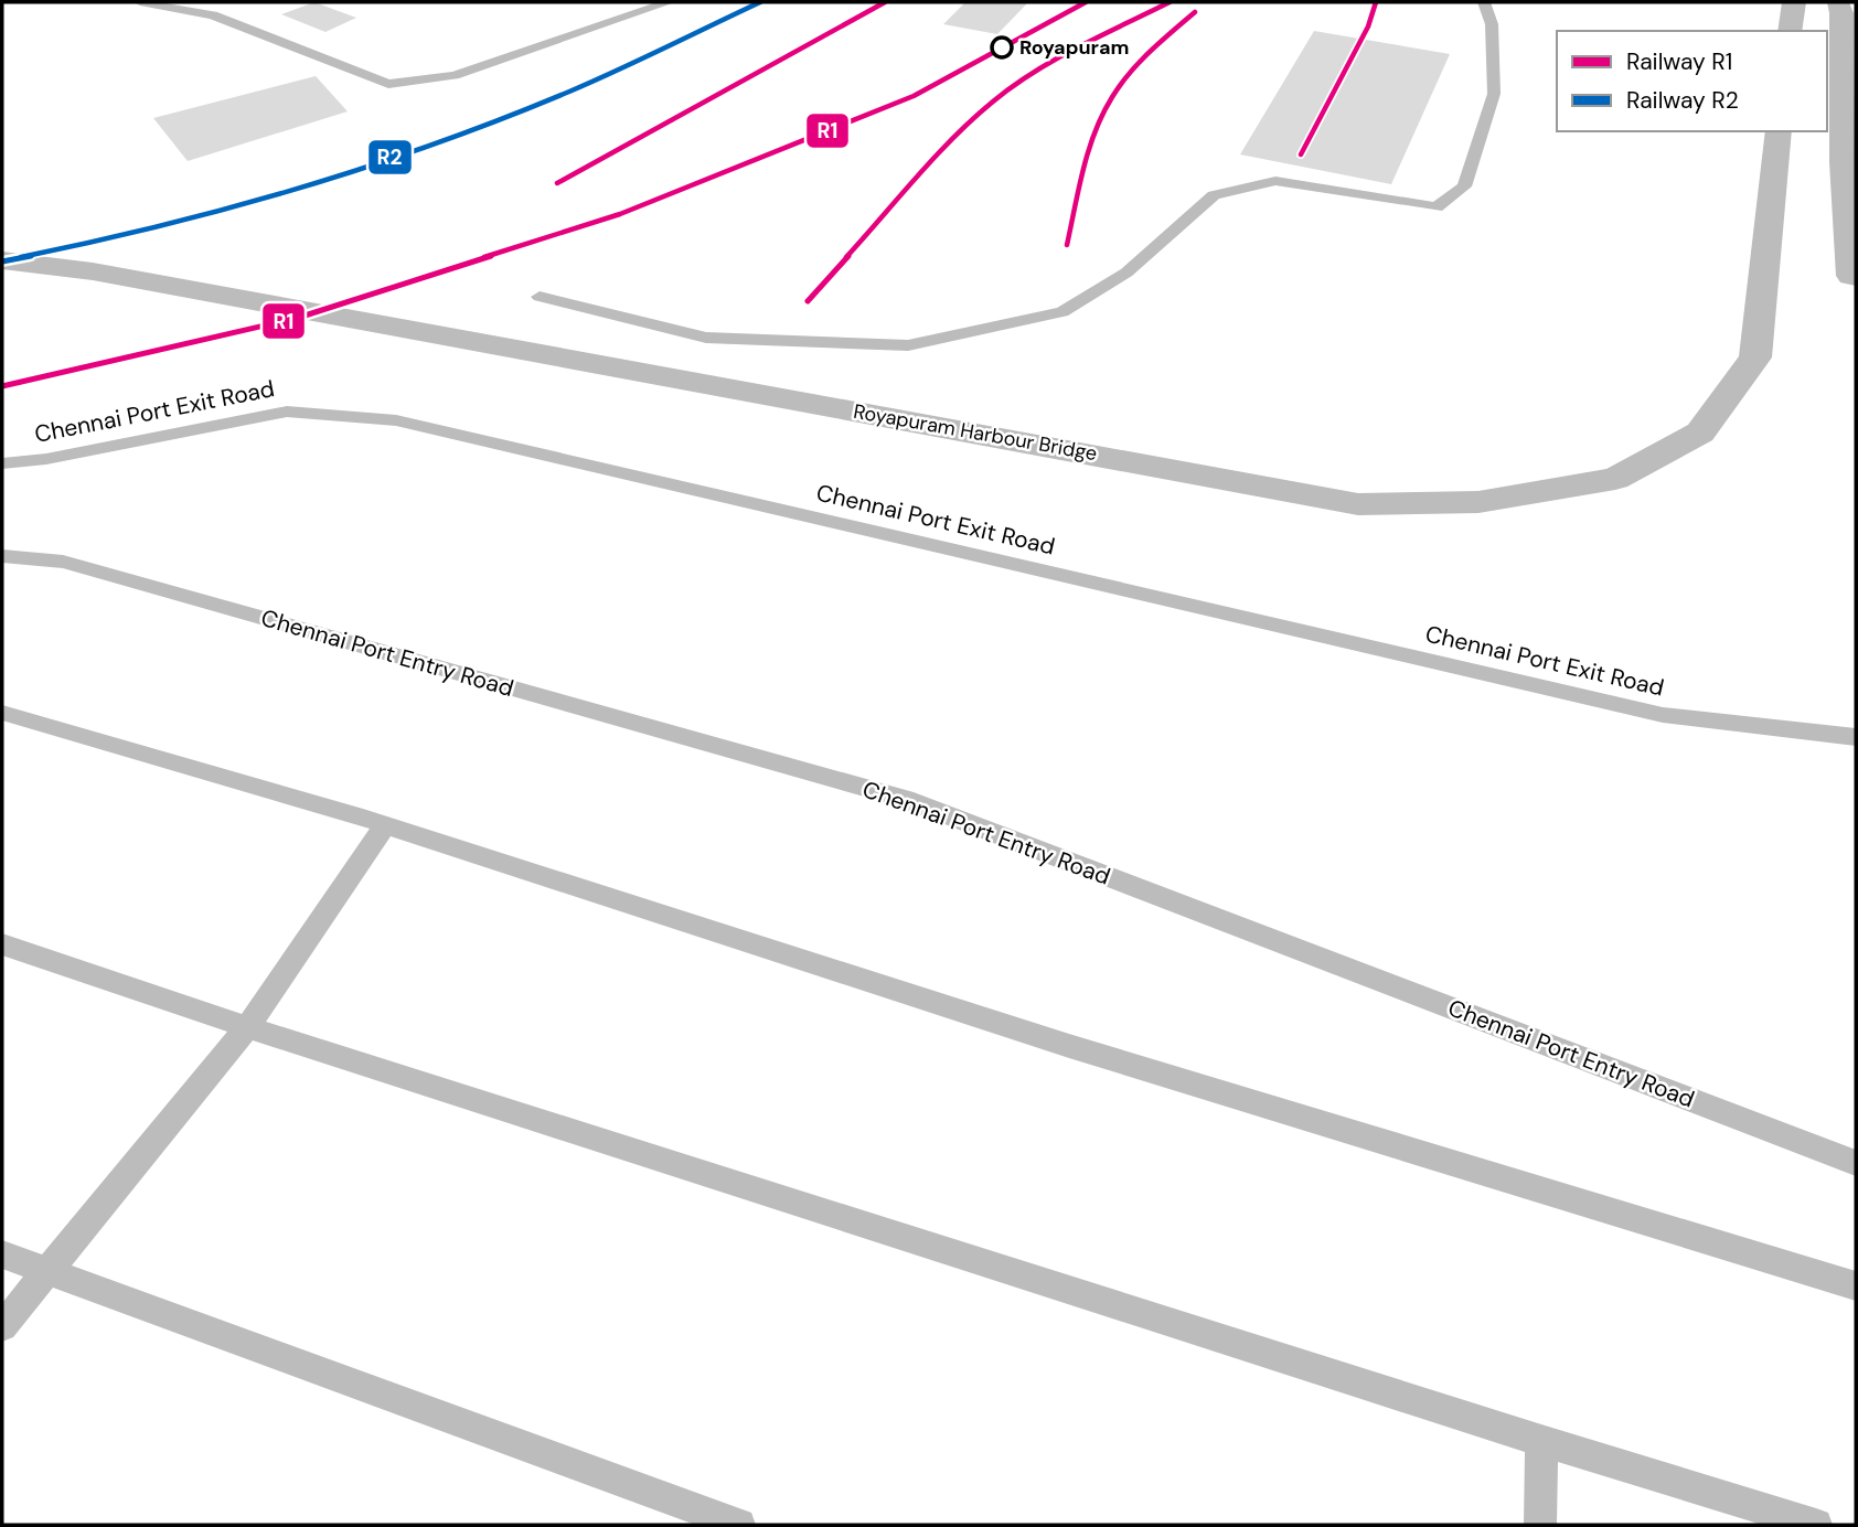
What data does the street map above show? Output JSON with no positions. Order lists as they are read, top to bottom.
{
  "streets": {
    "main road": ["Royapuram Harbour Bridge"],
    "lane": ["Chennai Port Exit Road", "Chennai Port Entry Road"]
  },
  "places": ["Royapuram"],
  "lines": ["rail line R1", "rail line R2"],
  "legend": ["Railway R1", "Railway R2"]
}
